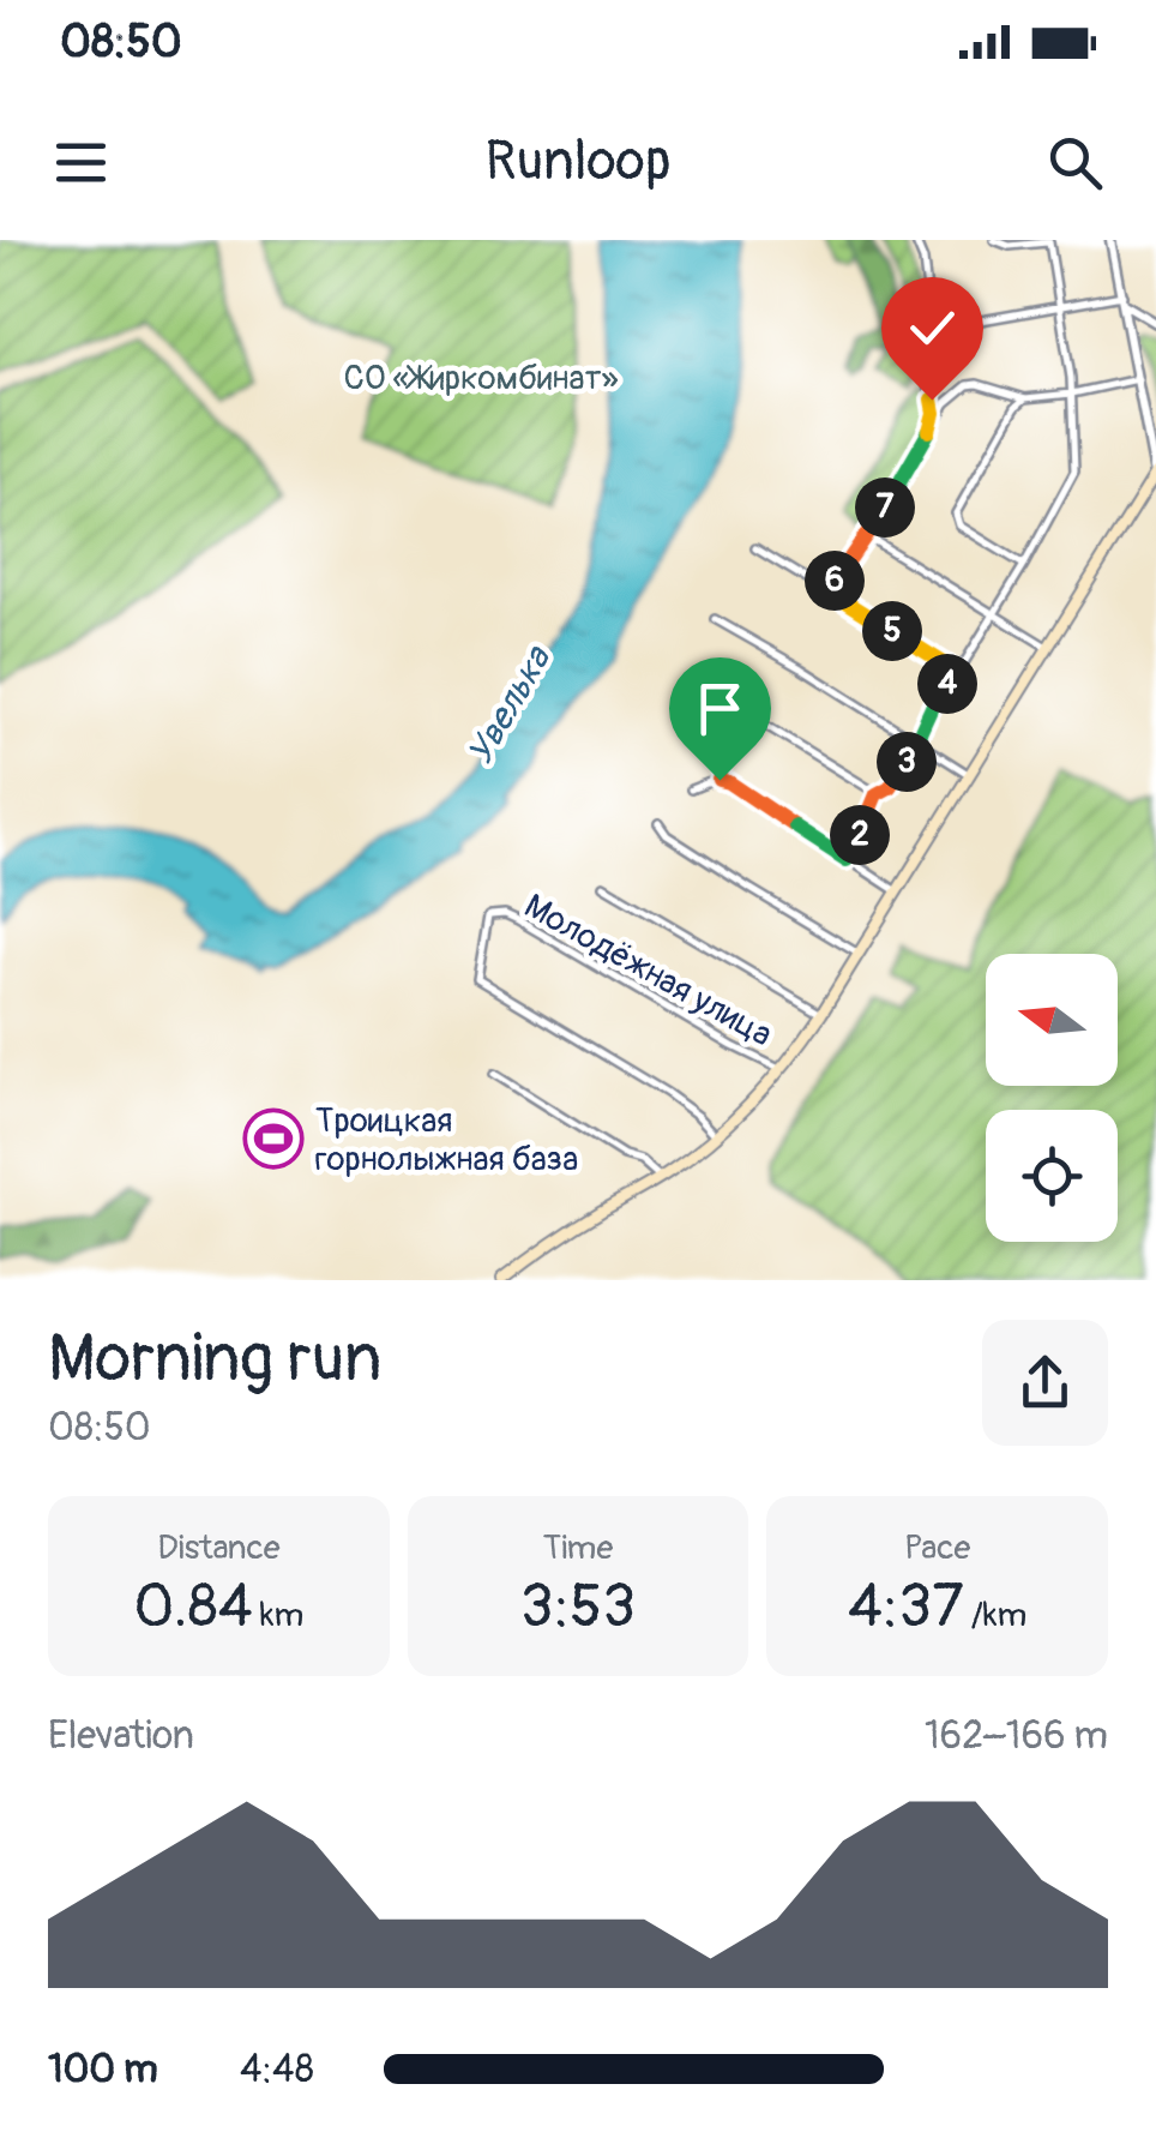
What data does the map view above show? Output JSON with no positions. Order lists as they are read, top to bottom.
{
  "streets": {
    "street": ["Молодёжная улица"]
  },
  "water": ["Увелька"],
  "parks": ["СО «Жиркомбинат»"],
  "places": {
    "sports": ["Троицкая горнолыжная база"]
  },
  "north": "left",
  "page": {
    "status": "08:50",
    "header": "Runloop",
    "pins": [
      "7",
      "6",
      "5",
      "4",
      "3",
      "2"
    ],
    "heading": ["Morning run", "08:50"],
    "stats": [
      ["Distance", "0.84 km"],
      ["Time", "3:53"],
      ["Pace", "4:37 /km"]
    ],
    "chart": ["Elevation", "162–166 m"],
    "list": [
      {
        "name": "100 m",
        "note": "4:48"
      }
    ]
  }
}
